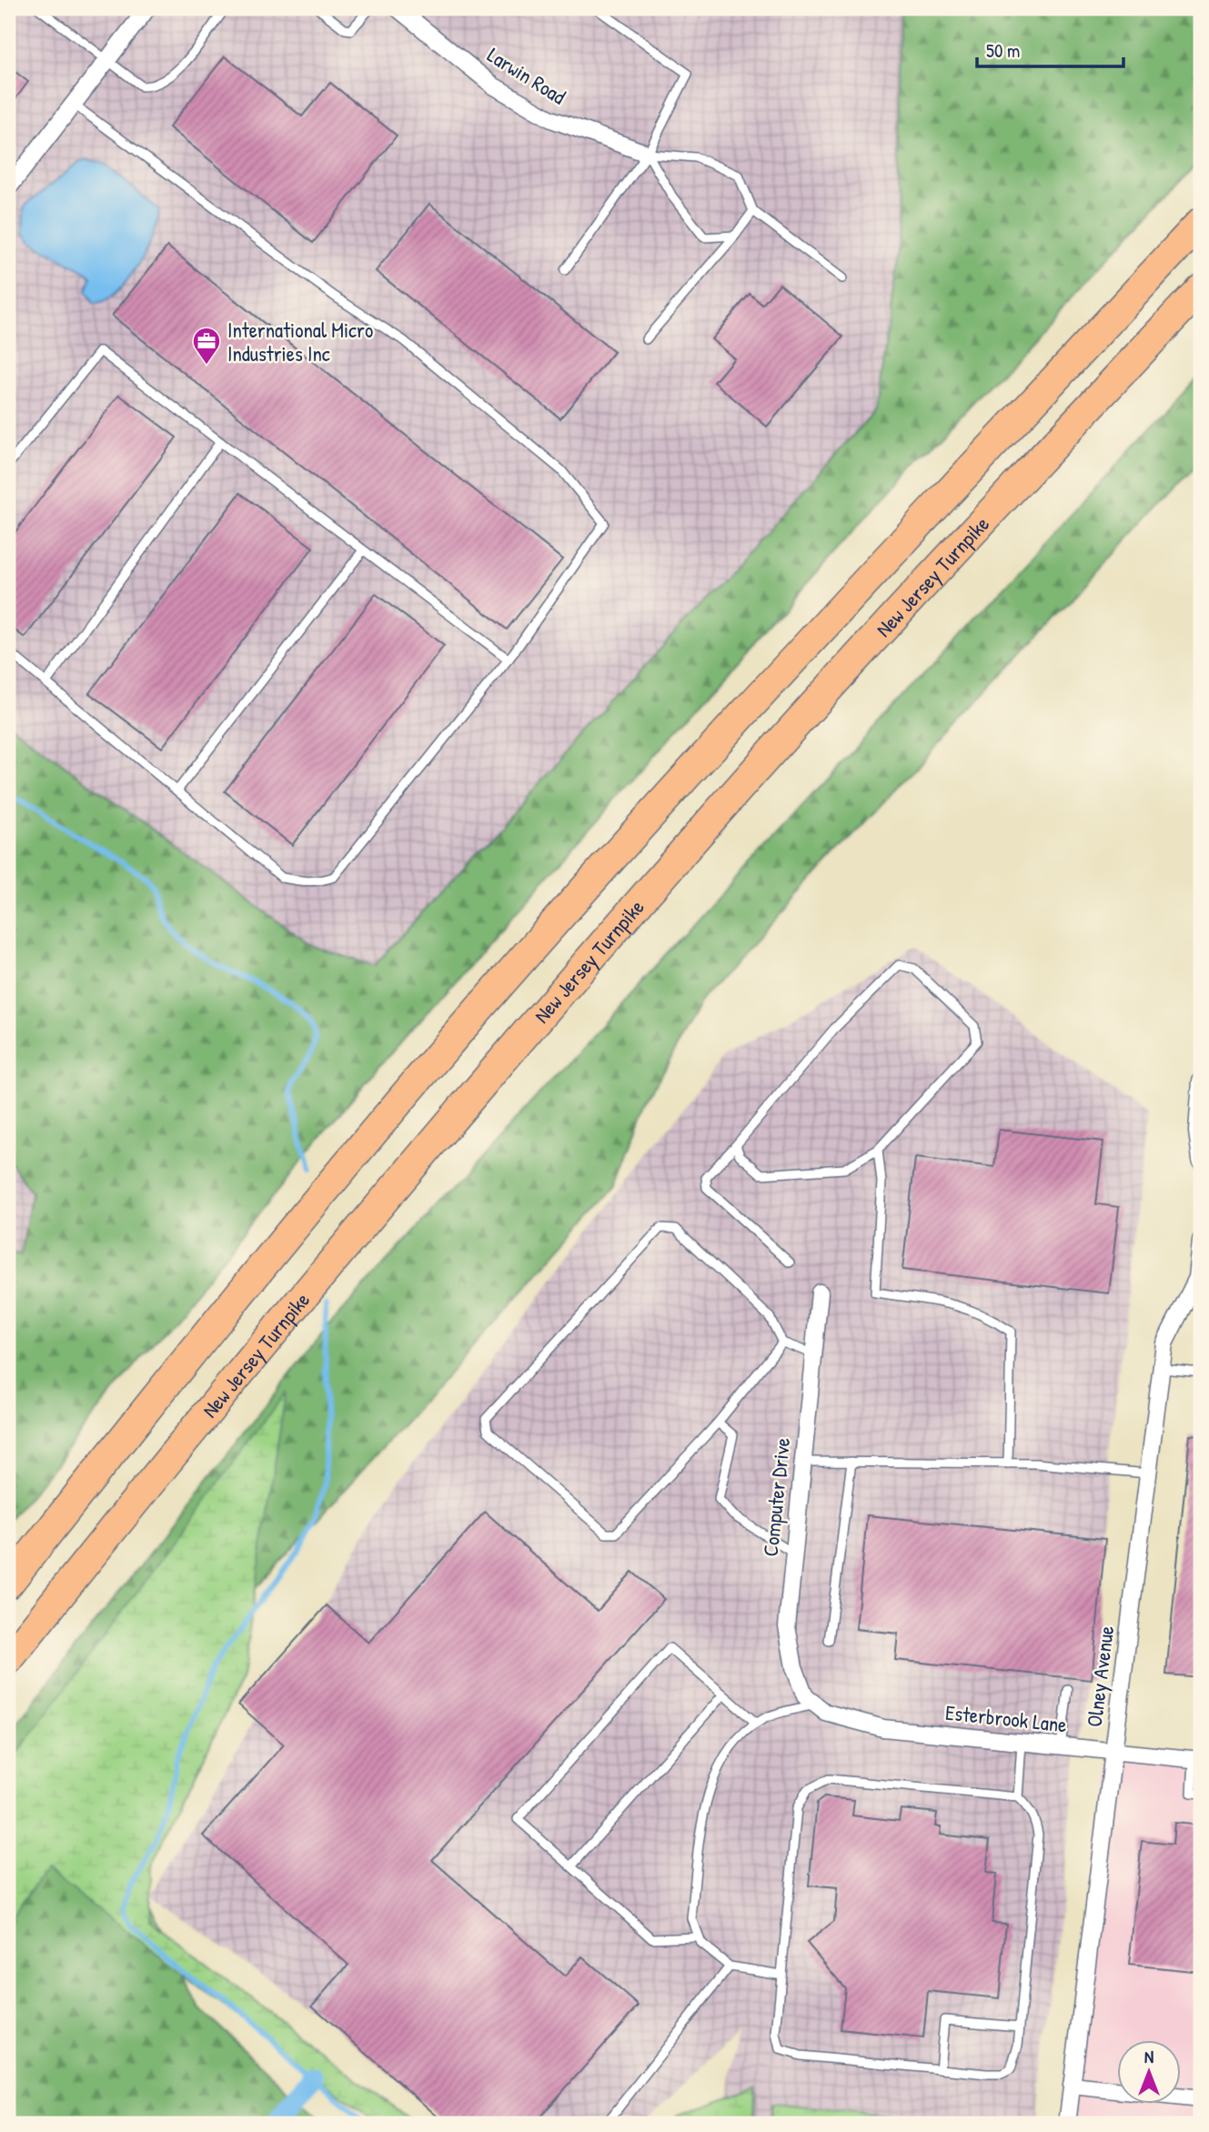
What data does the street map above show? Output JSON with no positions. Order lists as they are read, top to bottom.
{
  "streets": {
    "highway": ["New Jersey Turnpike"],
    "street": [
      "Larwin Road",
      "Computer Drive",
      "Olney Avenue",
      "Esterbrook Lane"
    ]
  },
  "crossings": [
    ["Computer Drive", "Esterbrook Lane"],
    ["Olney Avenue", "Esterbrook Lane"]
  ],
  "places": {
    "office": ["International Micro Industries Inc"]
  },
  "scale_bar": "50 m",
  "north": "top"
}
